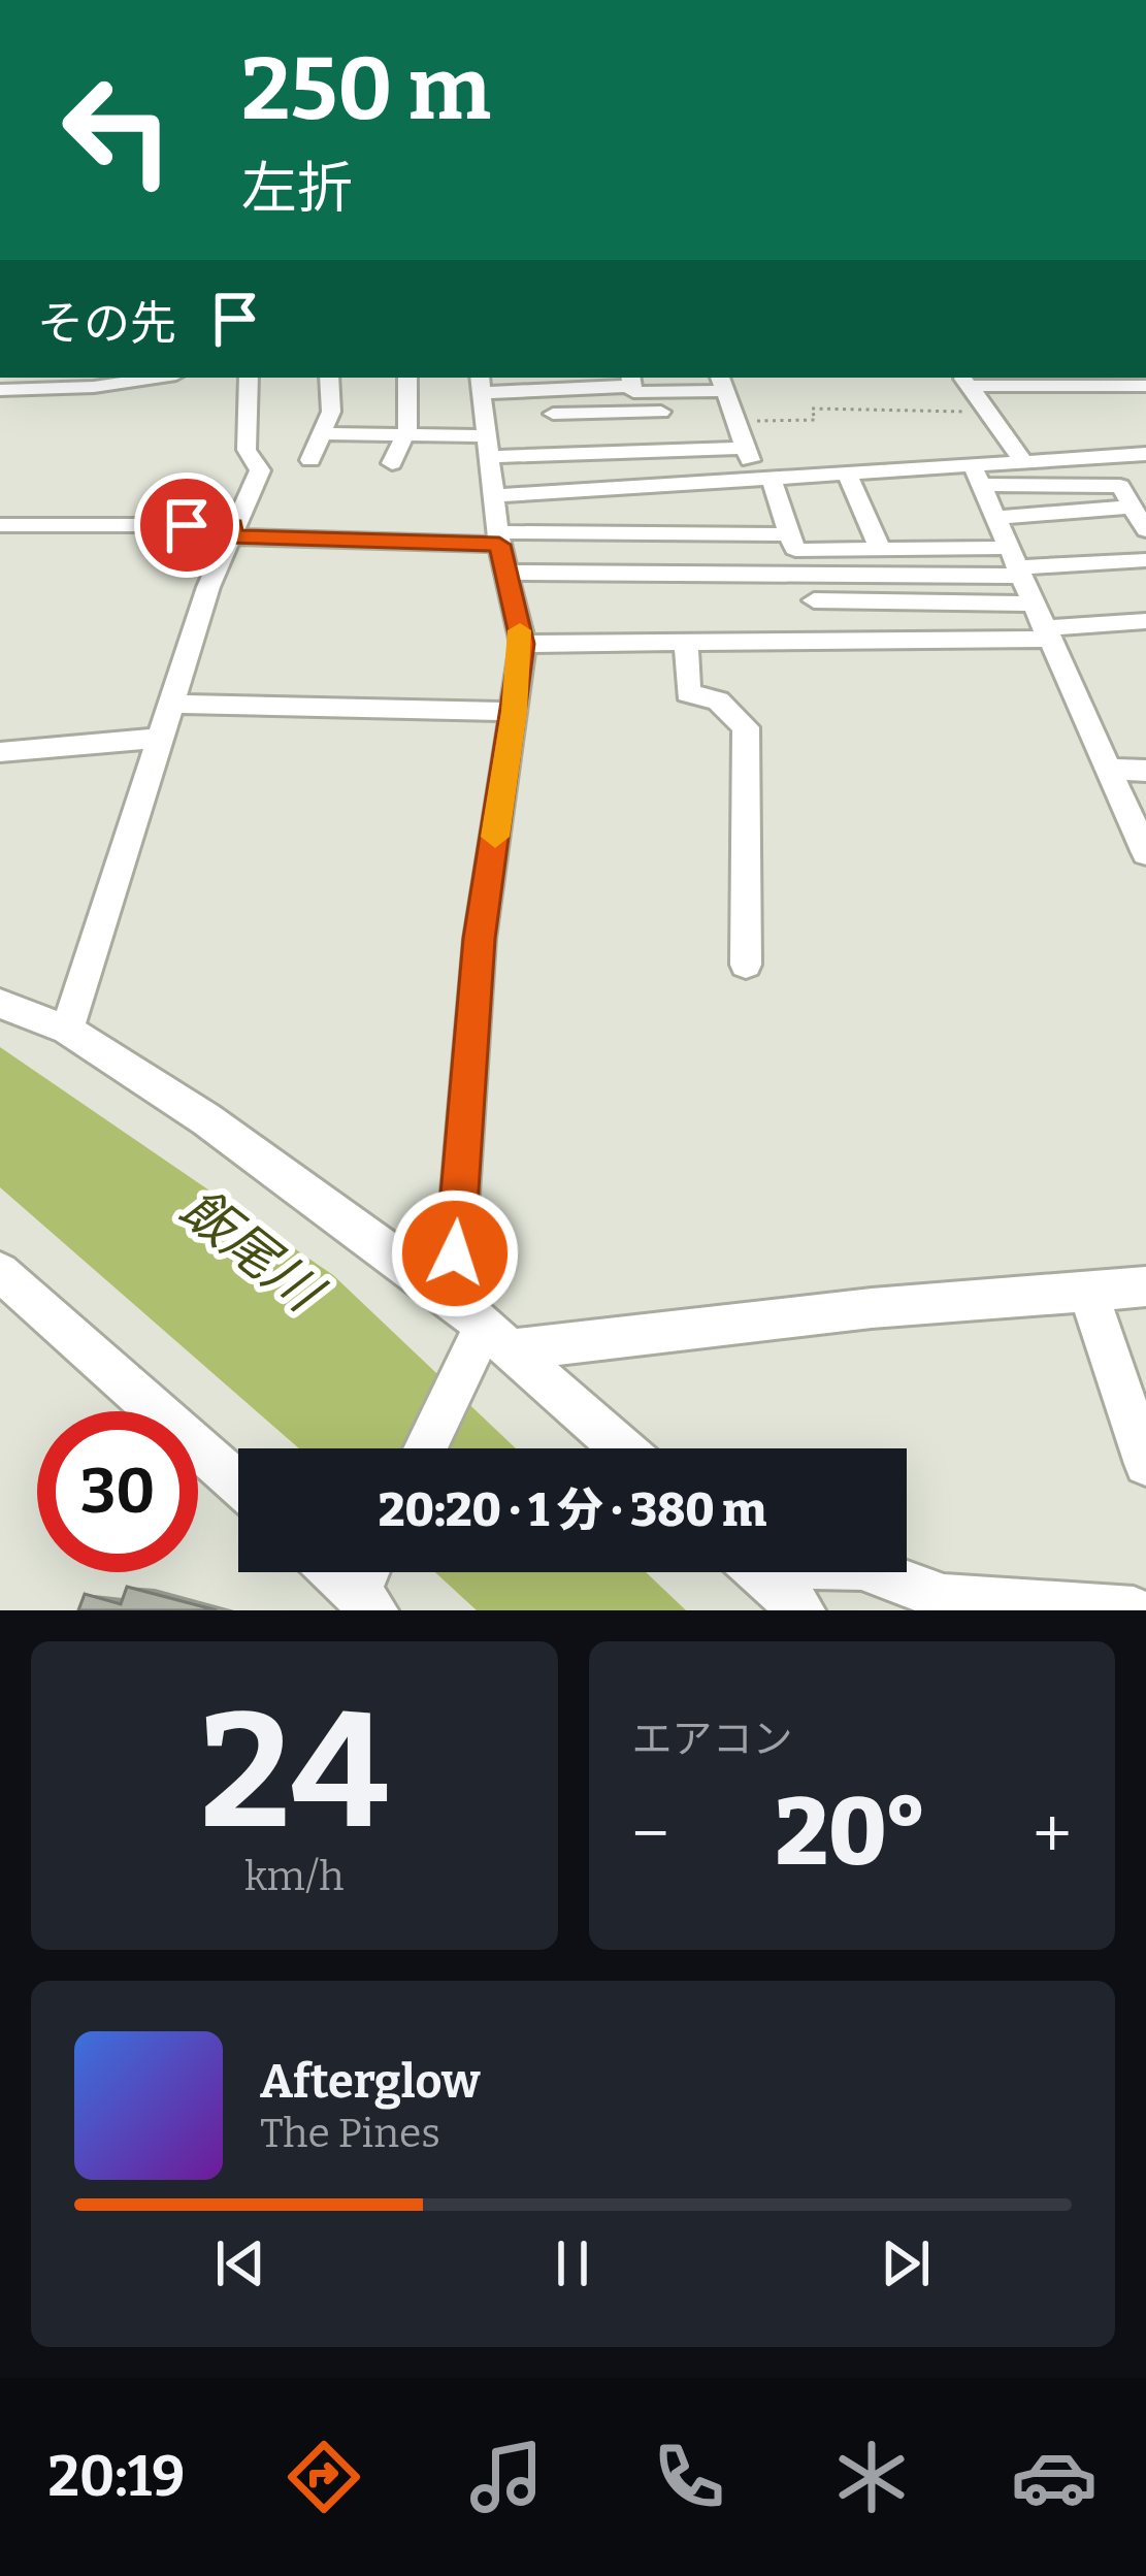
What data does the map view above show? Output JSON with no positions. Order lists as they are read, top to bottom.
{
  "water": ["飯尾川"],
  "page": {
    "turn": ["250 m", "左折"],
    "then": "その先",
    "limit": "30",
    "trip": "20:20 · 1 分 · 380 m",
    "tile": [
      ["24", "km/h"],
      "エアコン"
    ],
    "heat": ["−", "20°", "+"],
    "song": ["Afterglow", "The Pines"],
    "tabs": "20:19"
  }
}
